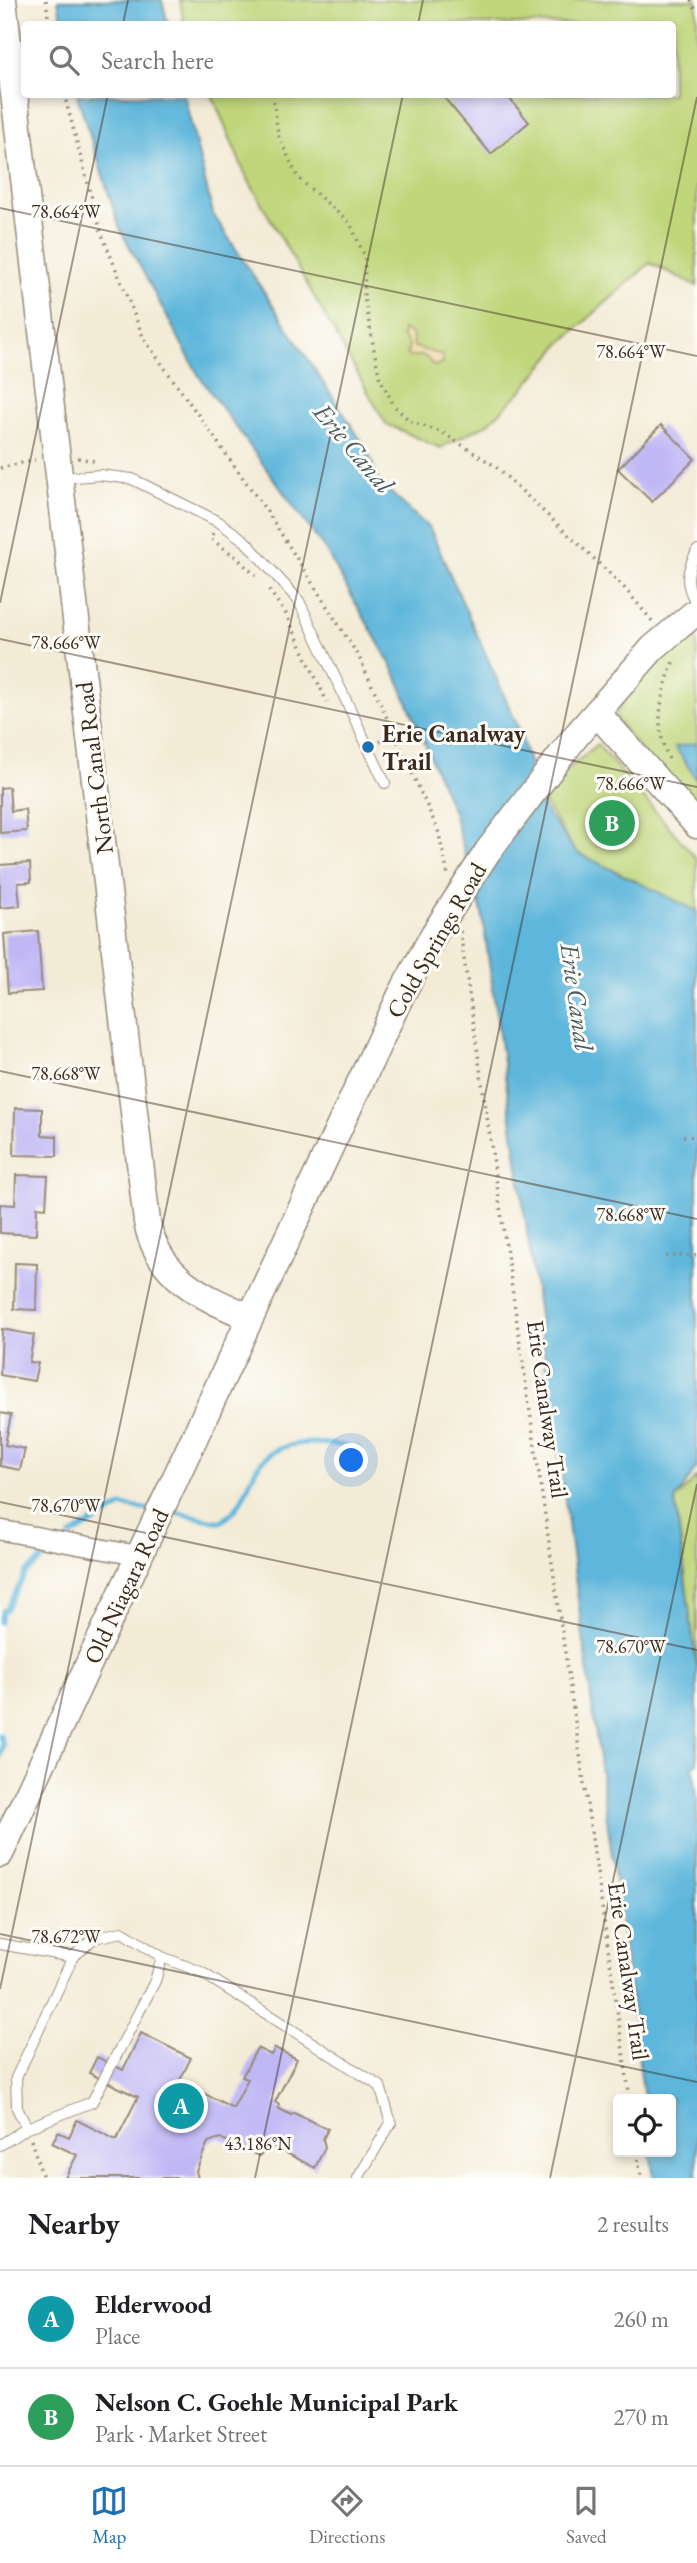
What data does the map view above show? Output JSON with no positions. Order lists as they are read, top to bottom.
{
  "streets": {
    "street": ["North Canal Road", "Cold Springs Road", "Old Niagara Road"],
    "path": ["Erie Canalway Trail"]
  },
  "crossings": [
    ["North Canal Road", "Cold Springs Road"],
    ["North Canal Road", "Old Niagara Road"],
    ["Cold Springs Road", "Old Niagara Road"]
  ],
  "water": ["Erie Canal"],
  "places": ["Erie Canalway Trail"],
  "page": {
    "search": "Search here",
    "pins": ["B", "A"],
    "heading": ["Nearby", "2 results"],
    "list": [
      {
        "mark": "A",
        "name": "Elderwood",
        "note": "Place",
        "value": "260 m"
      },
      {
        "mark": "B",
        "name": "Nelson C. Goehle Municipal Park",
        "note": "Park · Market Street",
        "value": "270 m"
      }
    ],
    "nav": ["Map", "Directions", "Saved"]
  },
  "coordinates": [
    "78.664°W",
    "78.666°W",
    "78.668°W",
    "78.670°W",
    "78.672°W",
    "43.186°N"
  ]
}
